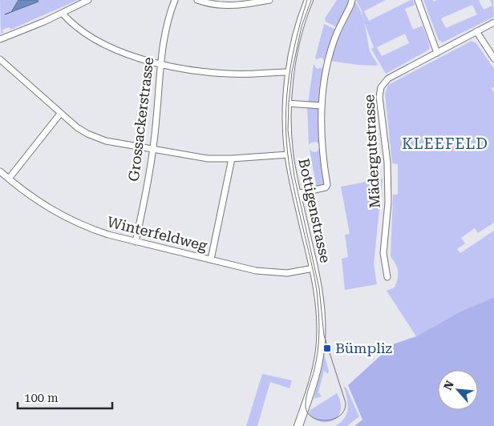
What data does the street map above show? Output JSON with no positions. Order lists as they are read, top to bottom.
{
  "streets": {
    "street": [
      "Grossackerstrasse",
      "Mädergutstrasse",
      "Bottigenstrasse",
      "Winterfeldweg"
    ]
  },
  "crossings": [
    ["Grossackerstrasse", "Winterfeldweg"],
    ["Bottigenstrasse", "Winterfeldweg"]
  ],
  "districts": ["KLEEFELD"],
  "places": {
    "transit": ["Bümpliz"]
  },
  "scale_bar": "100 m",
  "north": "top left"
}
